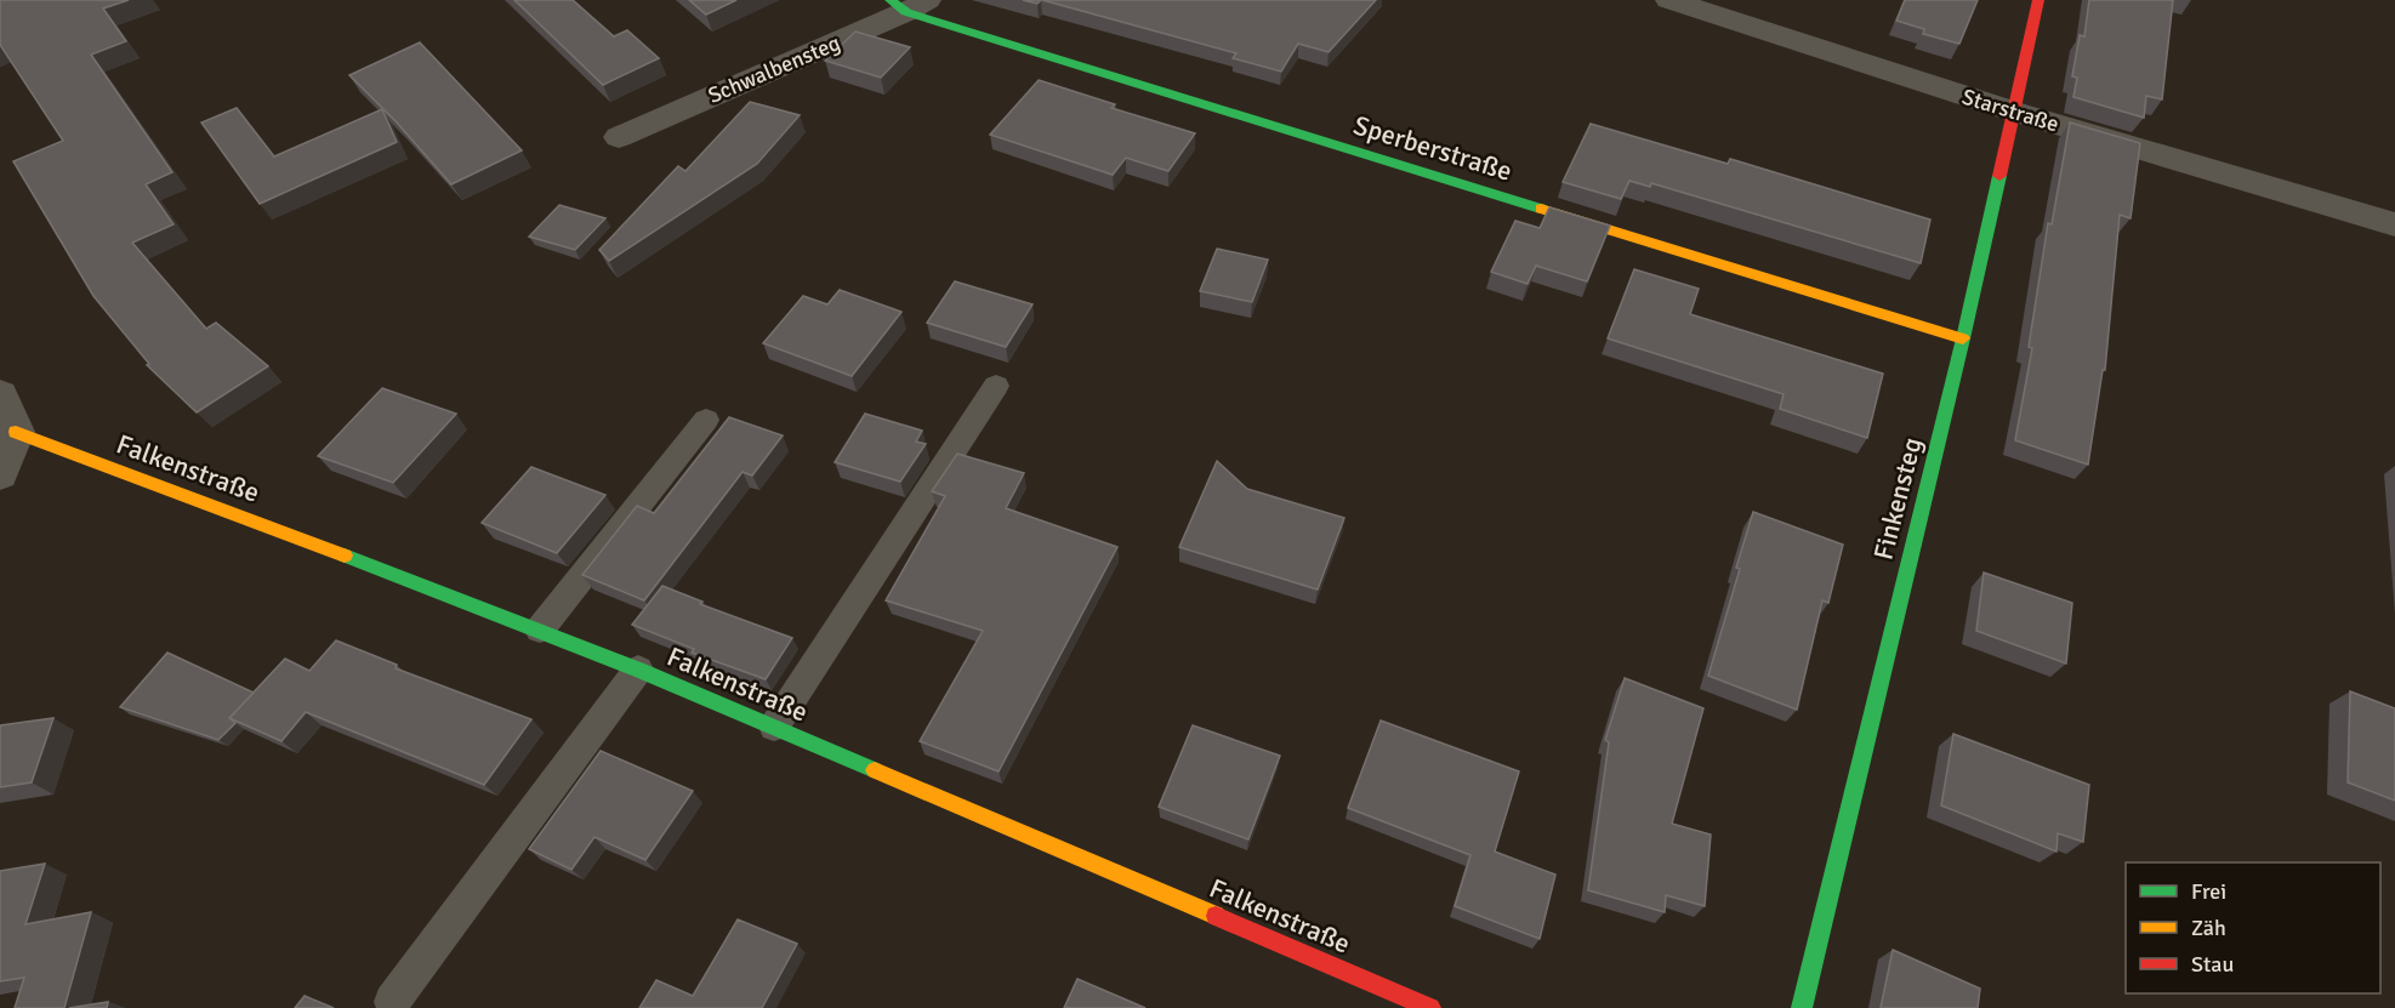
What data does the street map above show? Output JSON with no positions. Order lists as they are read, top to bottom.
{
  "streets": {
    "street": [
      "Schwalbensteg",
      "Starstraße",
      "Sperberstraße",
      "Falkenstraße",
      "Finkensteg"
    ]
  },
  "crossings": [
    ["Schwalbensteg", "Sperberstraße"],
    ["Starstraße", "Finkensteg"],
    ["Sperberstraße", "Finkensteg"]
  ],
  "legend": ["Frei", "Zäh", "Stau"]
}
